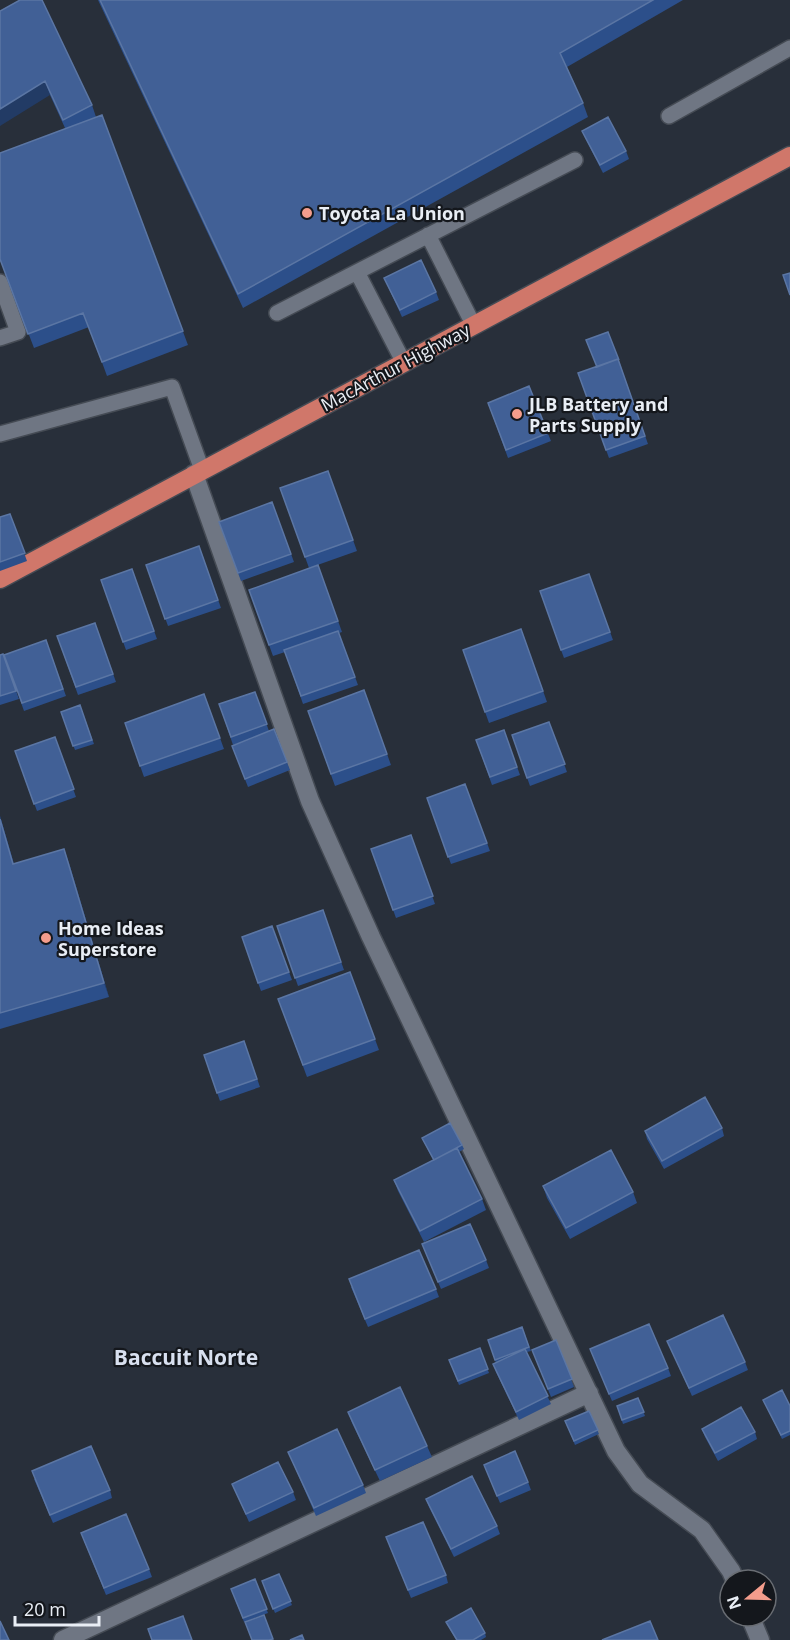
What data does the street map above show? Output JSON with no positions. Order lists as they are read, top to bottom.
{
  "streets": {
    "highway": ["MacArthur Highway"]
  },
  "districts": ["Baccuit Norte"],
  "places": ["Toyota La Union", "JLB Battery and Parts Supply", "Home Ideas Superstore"],
  "scale_bar": "20 m",
  "north": "left"
}
